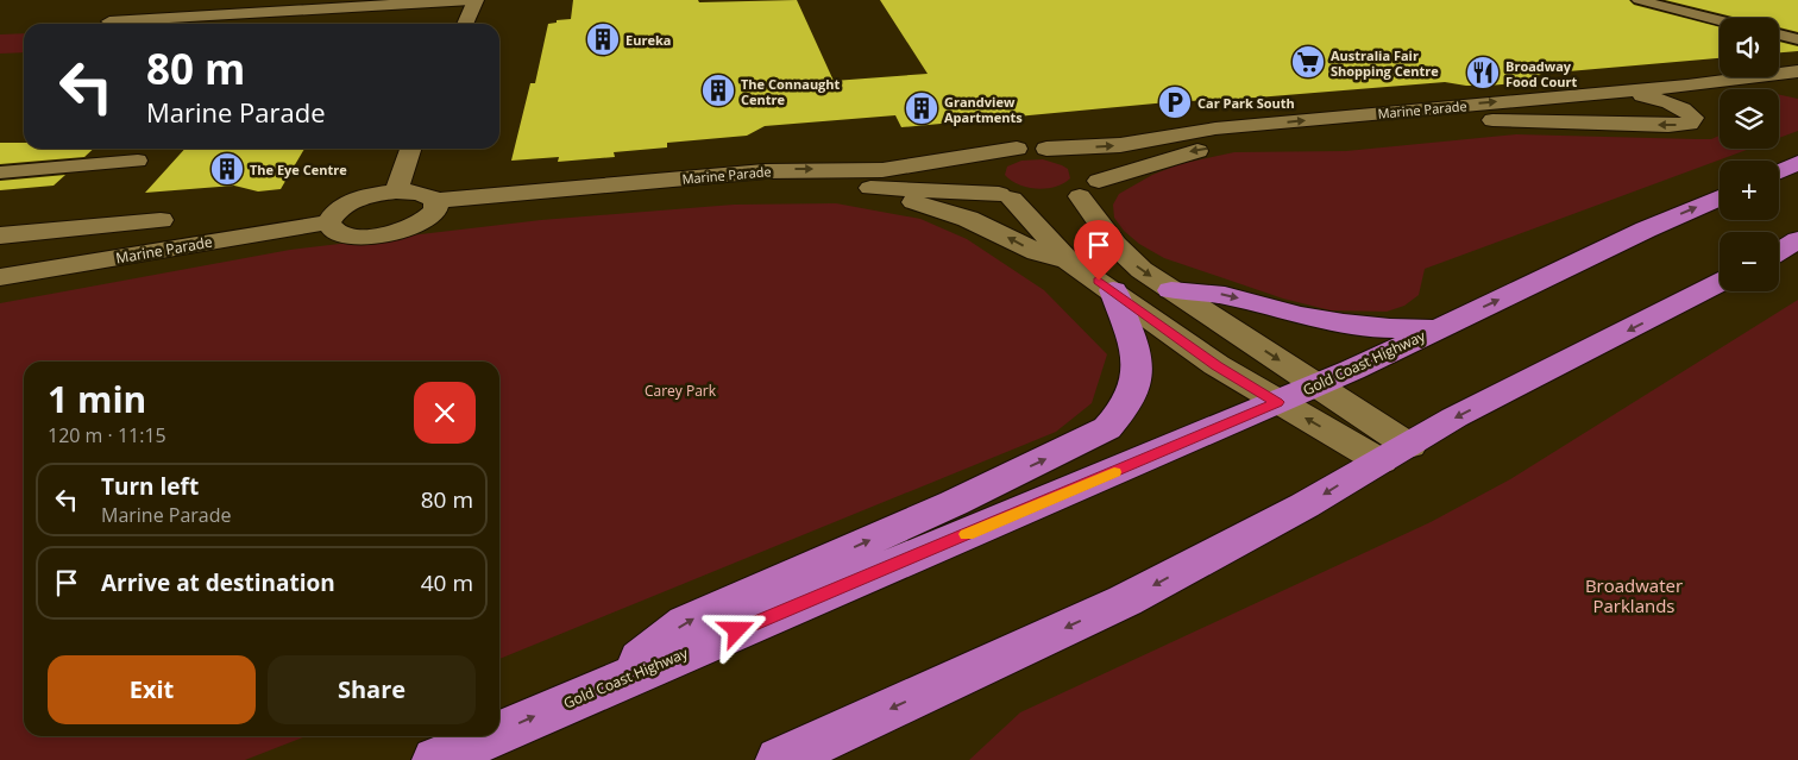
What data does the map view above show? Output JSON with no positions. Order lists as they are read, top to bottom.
{
  "streets": {
    "highway": ["Gold Coast Highway"],
    "street": ["Marine Parade"]
  },
  "parks": ["Carey Park", "Broadwater Parklands"],
  "places": {
    "building": [
      "Eureka",
      "The Connaught Centre",
      "Grandview Apartments",
      "The Eye Centre"
    ],
    "supermarket": ["Australia Fair Shopping Centre"],
    "restaurant": ["Broadway Food Court"],
    "parking": ["Car Park South"]
  },
  "page": {
    "map_buttons": ["+", "−"],
    "turn": ["80 m", "Marine Parade"],
    "heading": ["1 min", "120 m · 11:15"],
    "list": [
      {
        "name": "Turn left",
        "note": "Marine Parade",
        "value": "80 m"
      },
      {
        "name": "Arrive at destination",
        "value": "40 m"
      }
    ],
    "buttons": ["Exit", "Share"]
  }
}
